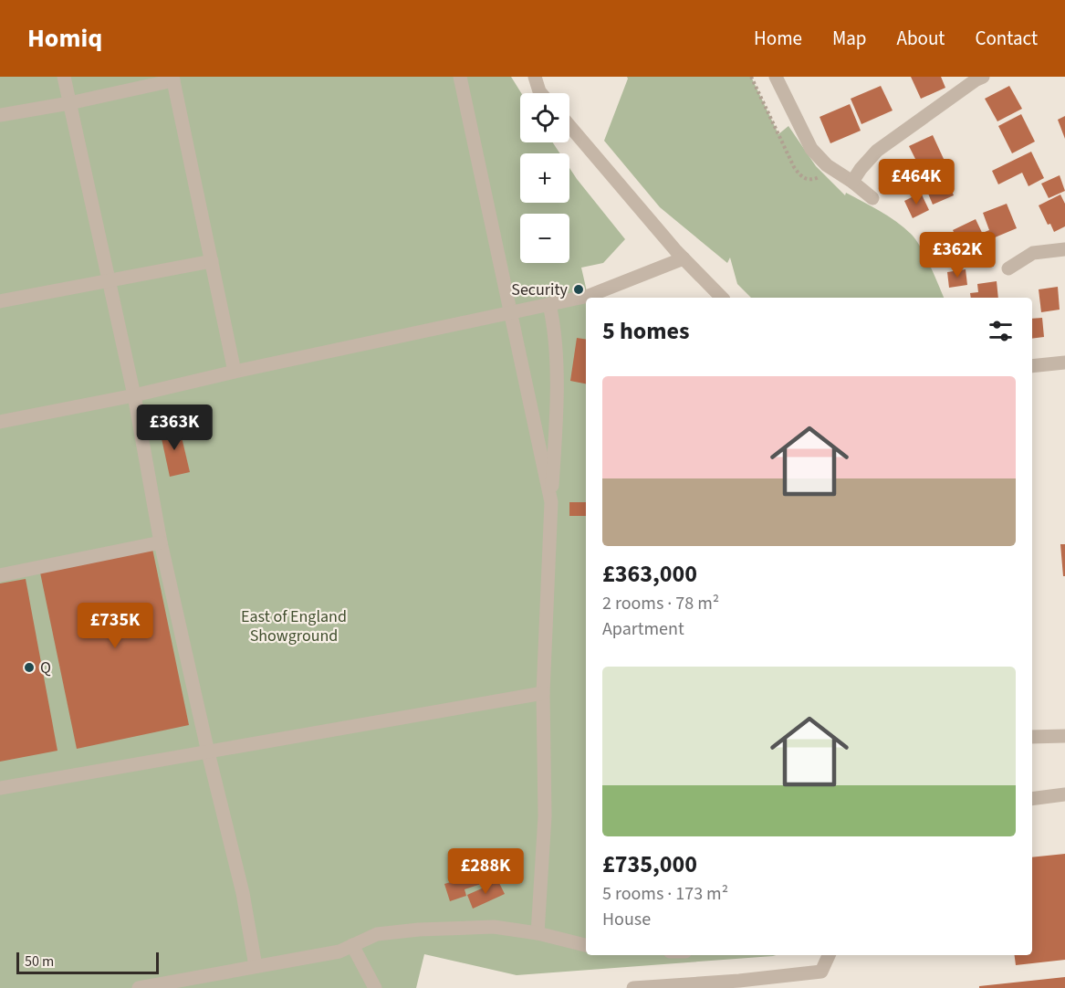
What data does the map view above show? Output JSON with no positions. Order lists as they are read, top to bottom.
{
  "parks": ["East of England Showground"],
  "places": ["Security", "Q"],
  "scale_bar": "50 m",
  "page": {
    "header": "Homiq",
    "nav": [
      "Home",
      "Map",
      "About",
      "Contact"
    ],
    "map_buttons": ["+", "−"],
    "price": [
      "£464K",
      "£362K",
      "£363K",
      "£735K",
      "£288K"
    ],
    "heading": "5 homes",
    "list": [
      {
        "name": "£363,000",
        "note": "2 rooms · 78 m² · Apartment"
      },
      {
        "name": "£735,000",
        "note": "5 rooms · 173 m² · House"
      }
    ],
    "scale": "50 m"
  }
}
